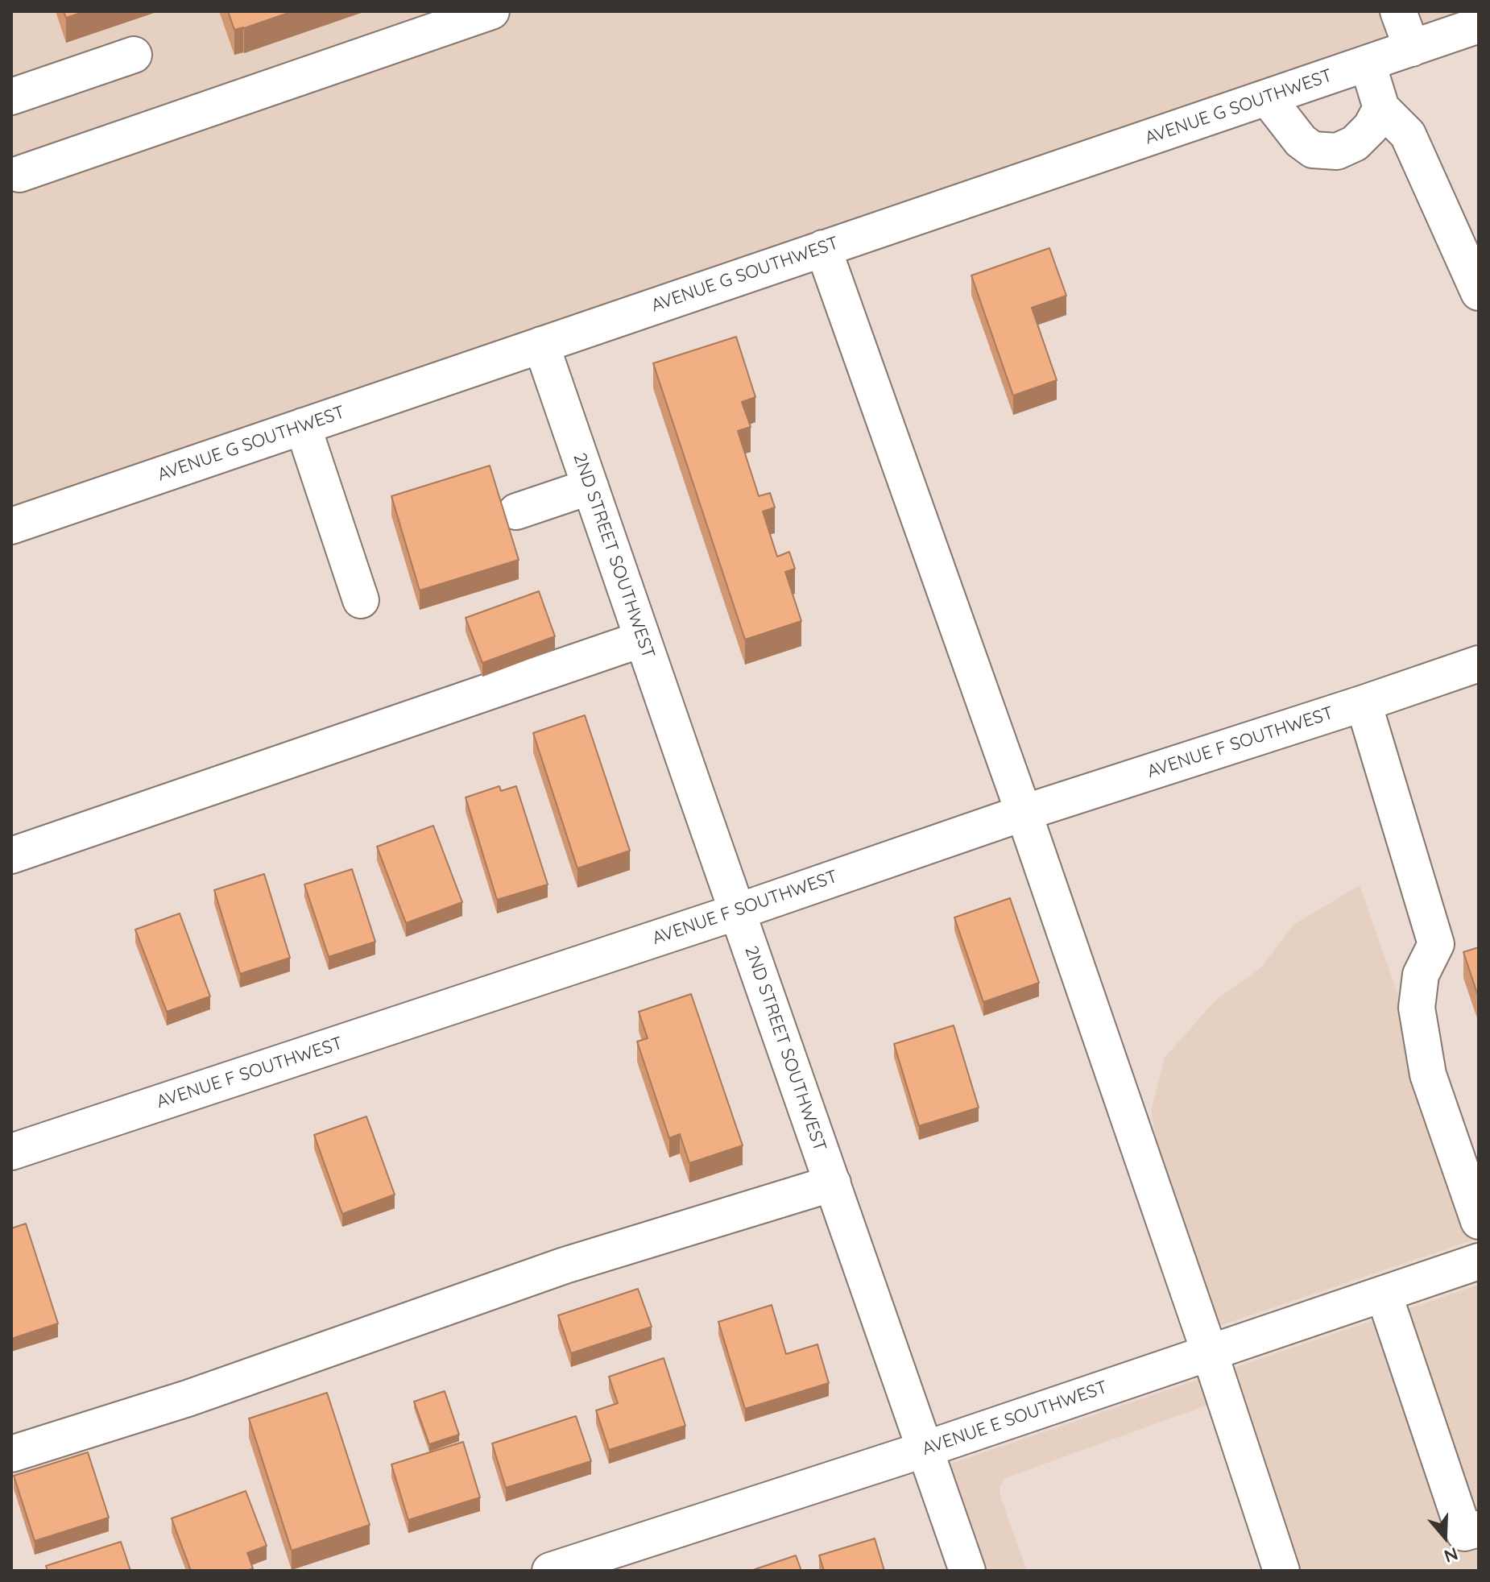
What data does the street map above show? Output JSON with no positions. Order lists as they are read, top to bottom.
{
  "streets": {
    "street": [
      "AVENUE G SOUTHWEST",
      "2ND STREET SOUTHWEST",
      "AVENUE F SOUTHWEST",
      "AVENUE E SOUTHWEST"
    ]
  },
  "crossings": [
    ["AVENUE G SOUTHWEST", "2ND STREET SOUTHWEST"],
    ["2ND STREET SOUTHWEST", "AVENUE F SOUTHWEST"],
    ["2ND STREET SOUTHWEST", "AVENUE E SOUTHWEST"]
  ],
  "north": "bottom"
}
